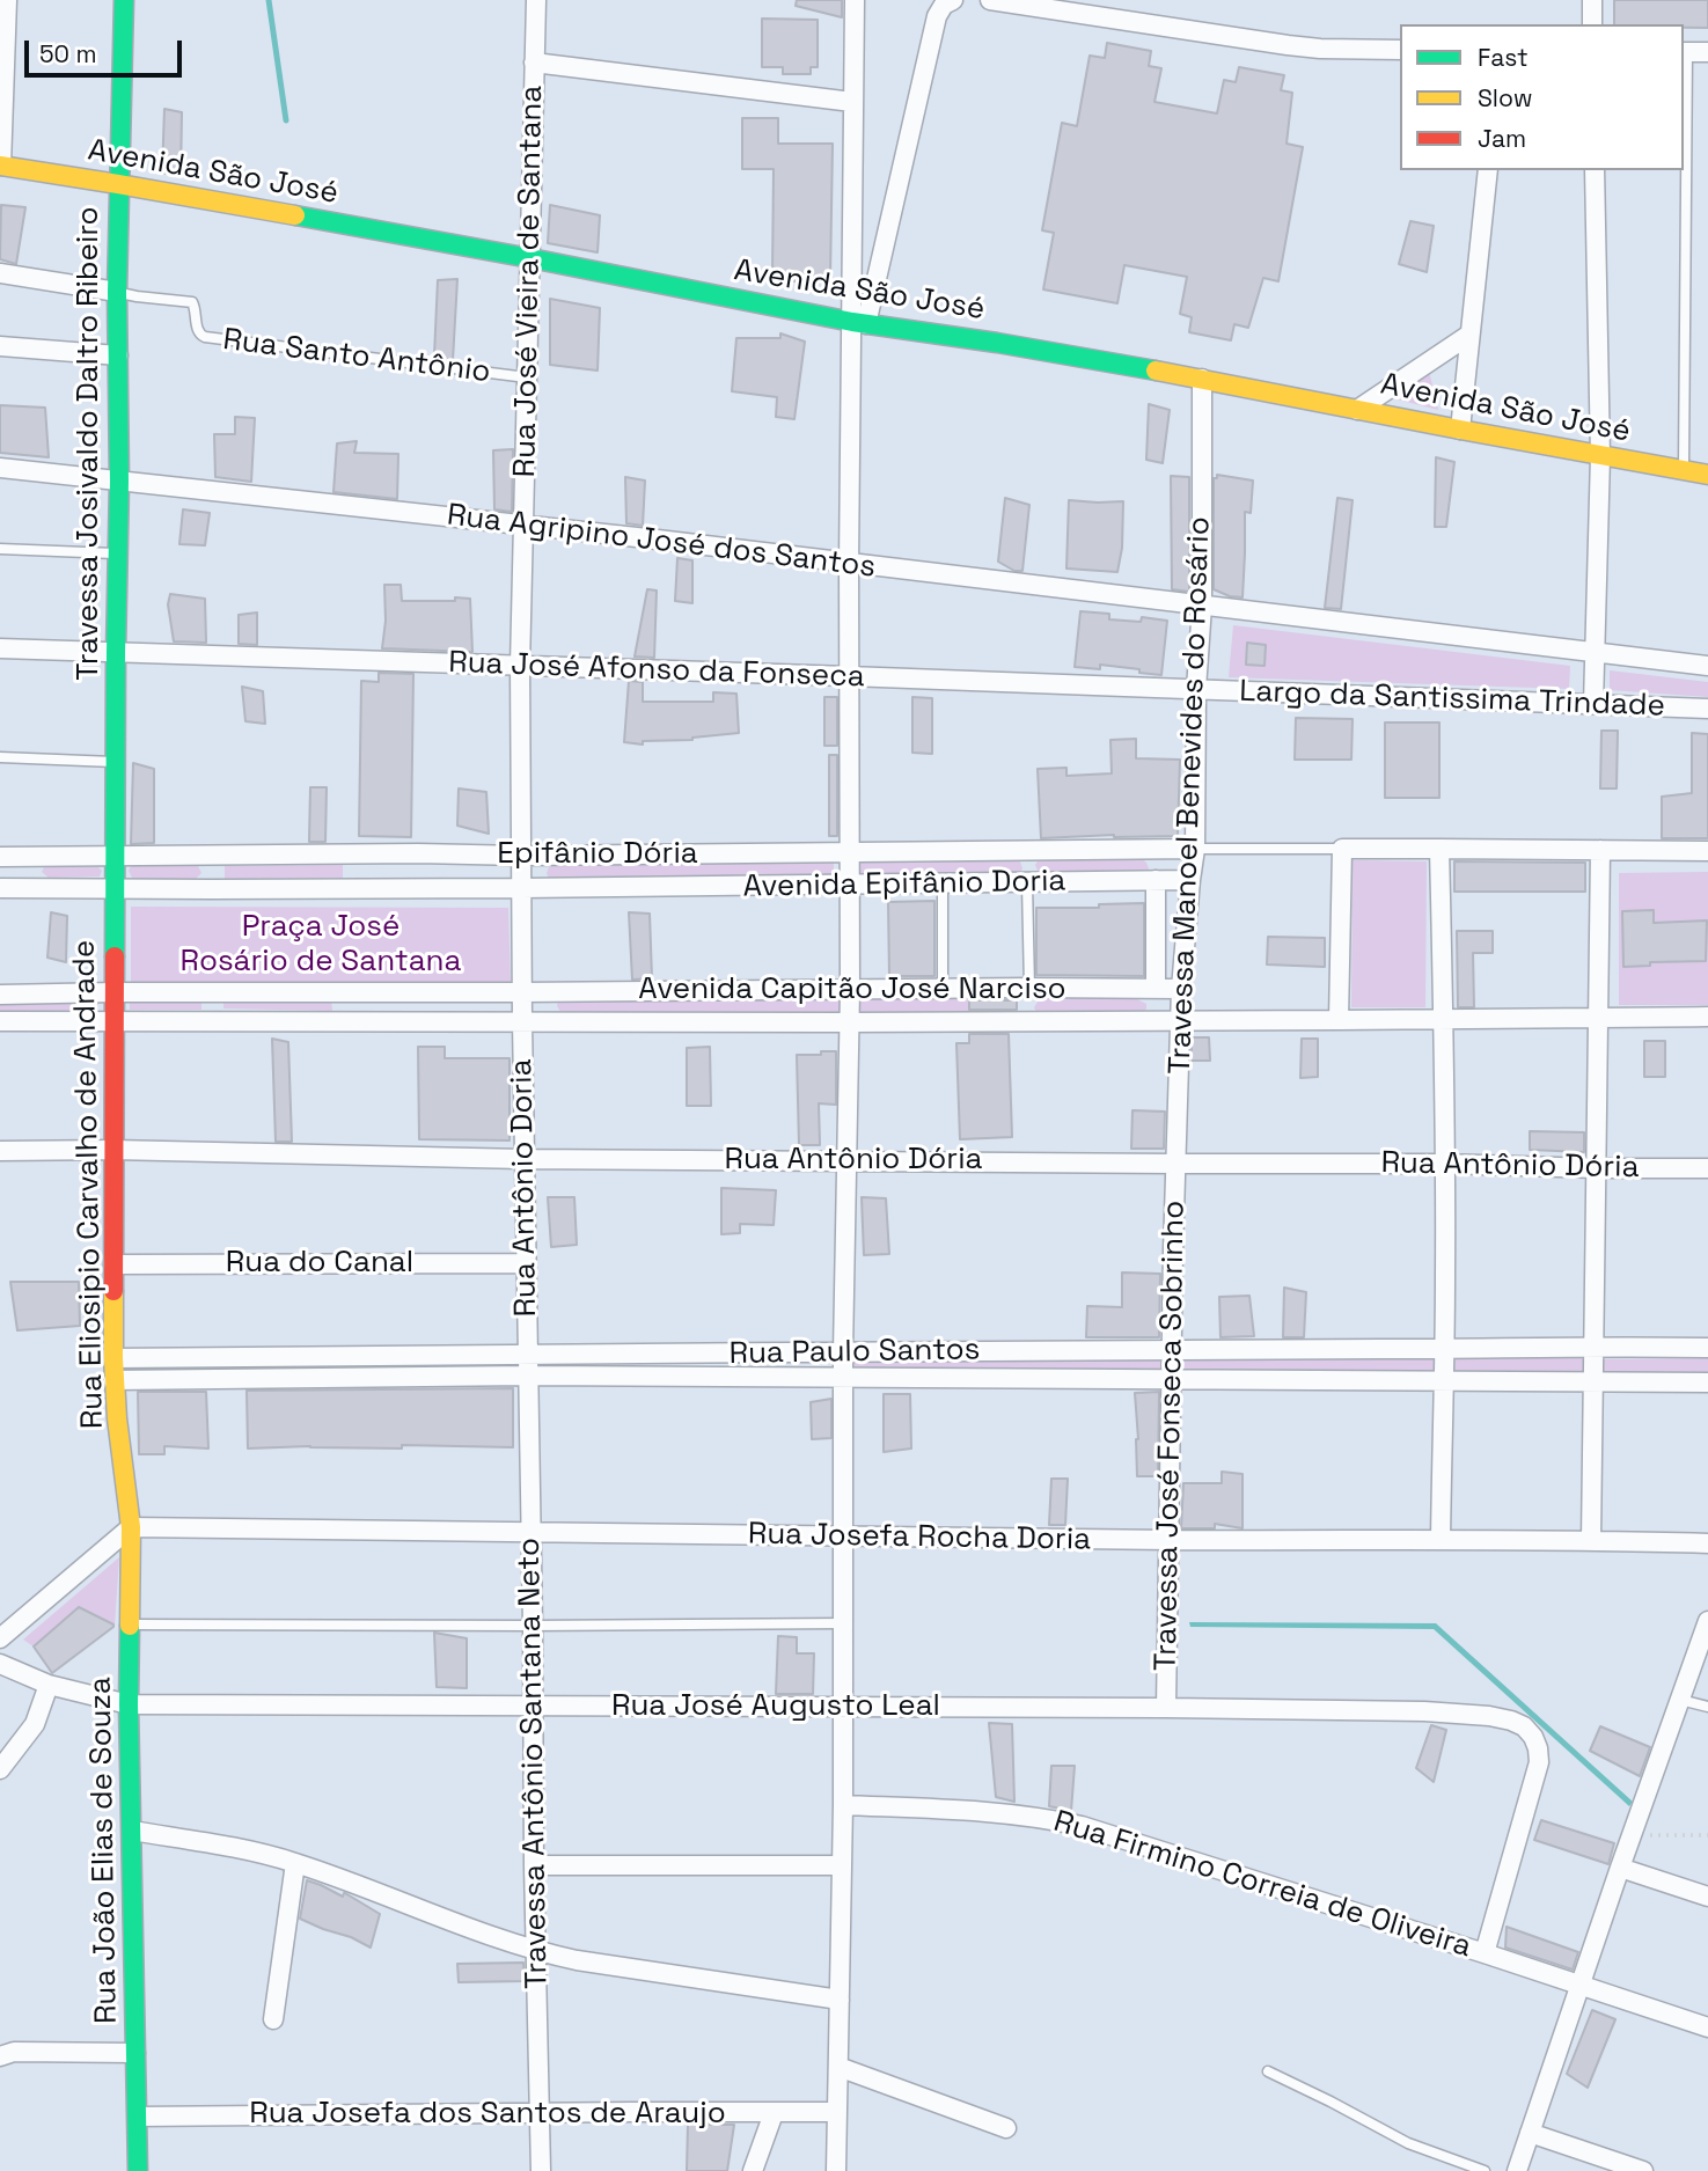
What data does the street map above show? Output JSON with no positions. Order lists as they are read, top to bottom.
{
  "streets": {
    "street": [
      "Avenida São José",
      "Rua José Vieira de Santana",
      "Travessa Josivaldo Daltro Ribeiro",
      "Rua Agripino José dos Santos",
      "Rua José Afonso da Fonseca",
      "Largo da Santissima Trindade",
      "Travessa Manoel Benevides do Rosário",
      "Epifânio Dória",
      "Avenida Epifânio Doria",
      "Avenida Capitão José Narciso",
      "Rua Antônio Dória",
      "Rua Eliosipio Carvalho de Andrade",
      "Rua Antônio Doria",
      "Rua do Canal",
      "Rua Paulo Santos",
      "Travessa José Fonseca Sobrinho",
      "Rua Josefa Rocha Doria",
      "Rua José Augusto Leal",
      "Travessa Antônio Santana Neto",
      "Rua João Elias de Souza",
      "Rua Firmino Correia de Oliveira",
      "Rua Josefa dos Santos de Araujo"
    ],
    "lane": ["Rua Santo Antônio"]
  },
  "crossings": [
    ["Avenida São José", "Rua José Vieira de Santana"],
    ["Avenida São José", "Travessa Josivaldo Daltro Ribeiro"],
    ["Avenida São José", "Travessa Manoel Benevides do Rosário"],
    ["Rua José Vieira de Santana", "Rua Santo Antônio"],
    ["Rua José Vieira de Santana", "Rua Agripino José dos Santos"],
    ["Rua José Vieira de Santana", "Rua José Afonso da Fonseca"],
    ["Rua José Vieira de Santana", "Epifânio Dória"],
    ["Rua Santo Antônio", "Travessa Josivaldo Daltro Ribeiro"],
    ["Travessa Josivaldo Daltro Ribeiro", "Rua Agripino José dos Santos"],
    ["Travessa Josivaldo Daltro Ribeiro", "Rua José Afonso da Fonseca"],
    ["Travessa Josivaldo Daltro Ribeiro", "Epifânio Dória"],
    ["Travessa Josivaldo Daltro Ribeiro", "Rua Eliosipio Carvalho de Andrade"],
    ["Rua Agripino José dos Santos", "Largo da Santissima Trindade"],
    ["Rua Agripino José dos Santos", "Travessa Manoel Benevides do Rosário"],
    ["Rua José Afonso da Fonseca", "Largo da Santissima Trindade"],
    ["Rua José Afonso da Fonseca", "Travessa Manoel Benevides do Rosário"],
    ["Largo da Santissima Trindade", "Travessa Manoel Benevides do Rosário"],
    ["Travessa Manoel Benevides do Rosário", "Epifânio Dória"],
    ["Travessa Manoel Benevides do Rosário", "Avenida Epifânio Doria"],
    ["Travessa Manoel Benevides do Rosário", "Avenida Capitão José Narciso"],
    ["Travessa Manoel Benevides do Rosário", "Rua Antônio Dória"],
    ["Travessa Manoel Benevides do Rosário", "Travessa José Fonseca Sobrinho"],
    ["Epifânio Dória", "Avenida Epifânio Doria"],
    ["Epifânio Dória", "Rua Eliosipio Carvalho de Andrade"],
    ["Avenida Capitão José Narciso", "Rua Eliosipio Carvalho de Andrade"],
    ["Avenida Capitão José Narciso", "Rua Antônio Doria"],
    ["Rua Antônio Dória", "Rua Eliosipio Carvalho de Andrade"],
    ["Rua Antônio Dória", "Rua Antônio Doria"],
    ["Rua Antônio Dória", "Travessa José Fonseca Sobrinho"],
    ["Rua Eliosipio Carvalho de Andrade", "Rua do Canal"],
    ["Rua Eliosipio Carvalho de Andrade", "Rua Paulo Santos"],
    ["Rua Eliosipio Carvalho de Andrade", "Rua Josefa Rocha Doria"],
    ["Rua Eliosipio Carvalho de Andrade", "Rua João Elias de Souza"],
    ["Rua Antônio Doria", "Rua do Canal"],
    ["Rua Antônio Doria", "Rua Paulo Santos"],
    ["Rua Antônio Doria", "Travessa Antônio Santana Neto"],
    ["Rua Paulo Santos", "Travessa José Fonseca Sobrinho"],
    ["Rua Paulo Santos", "Travessa Antônio Santana Neto"],
    ["Travessa José Fonseca Sobrinho", "Rua Josefa Rocha Doria"],
    ["Travessa José Fonseca Sobrinho", "Rua José Augusto Leal"],
    ["Rua Josefa Rocha Doria", "Travessa Antônio Santana Neto"],
    ["Rua Josefa Rocha Doria", "Rua João Elias de Souza"],
    ["Rua José Augusto Leal", "Travessa Antônio Santana Neto"],
    ["Rua José Augusto Leal", "Rua João Elias de Souza"],
    ["Rua José Augusto Leal", "Rua Firmino Correia de Oliveira"],
    ["Travessa Antônio Santana Neto", "Rua Josefa dos Santos de Araujo"],
    ["Rua João Elias de Souza", "Rua Josefa dos Santos de Araujo"]
  ],
  "parks": ["Praça José Rosário de Santana"],
  "legend": ["Fast", "Slow", "Jam"],
  "scale_bar": "50 m"
}
